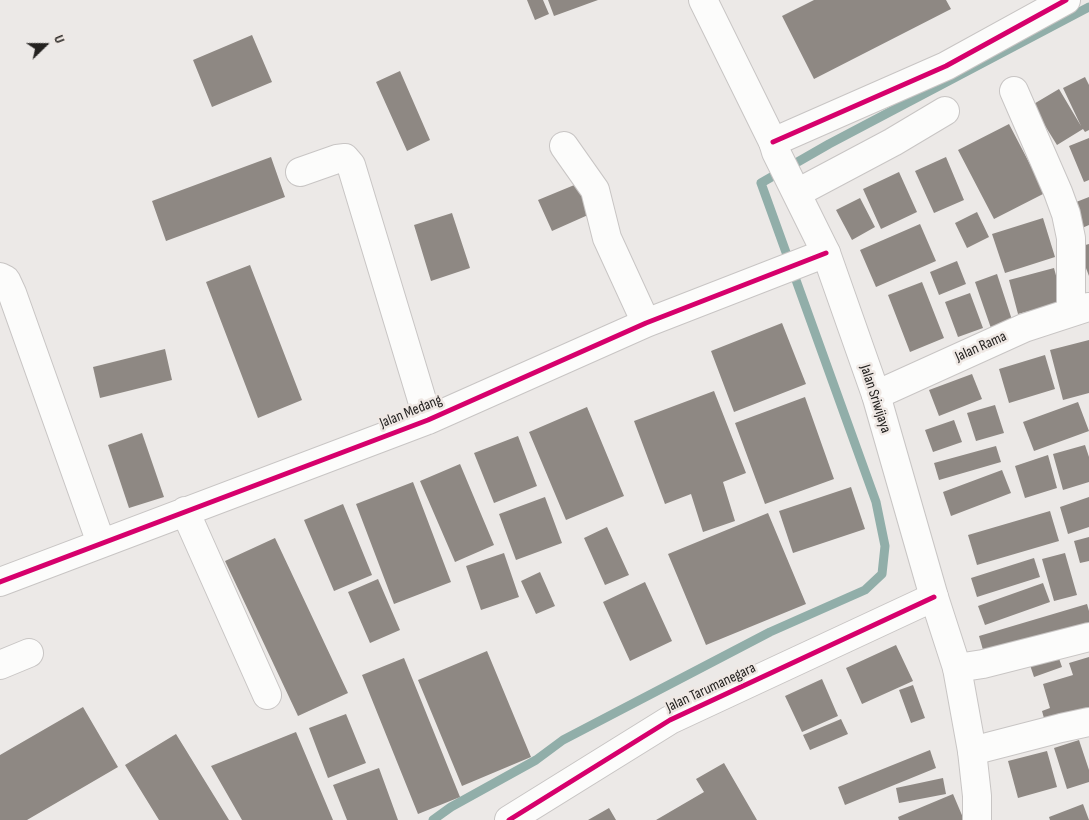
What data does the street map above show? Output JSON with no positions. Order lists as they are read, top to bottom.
{
  "streets": {
    "street": [
      "Jalan Rama",
      "Jalan Sriwijaya",
      "Jalan Medang",
      "Jalan Tarumanegara"
    ]
  },
  "crossings": [
    ["Jalan Rama", "Jalan Sriwijaya"],
    ["Jalan Sriwijaya", "Jalan Medang"],
    ["Jalan Sriwijaya", "Jalan Tarumanegara"]
  ],
  "north": "right"
}
